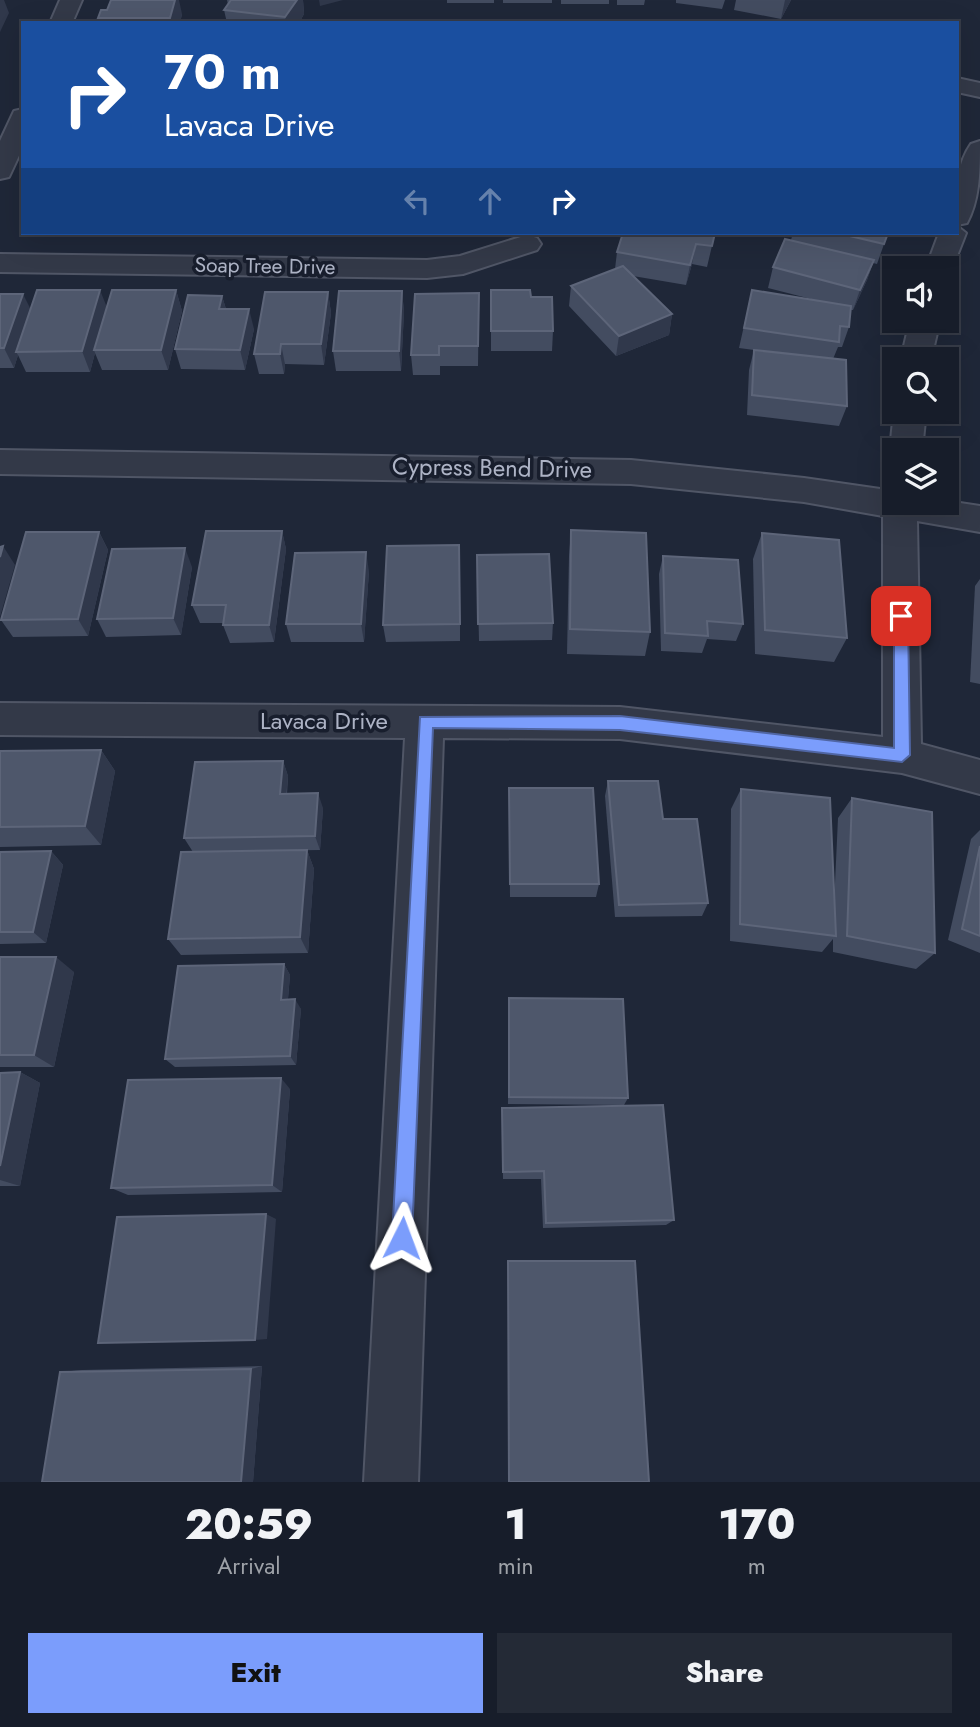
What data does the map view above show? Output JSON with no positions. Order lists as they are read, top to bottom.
{
  "streets": {
    "street": ["Soap Tree Drive", "Cypress Bend Drive", "Lavaca Drive"]
  },
  "page": {
    "turn": ["70 m", "Lavaca Drive"],
    "eta": [
      "20:59",
      "Arrival",
      "1",
      "min",
      "170",
      "m"
    ],
    "buttons": ["Exit", "Share"]
  }
}
